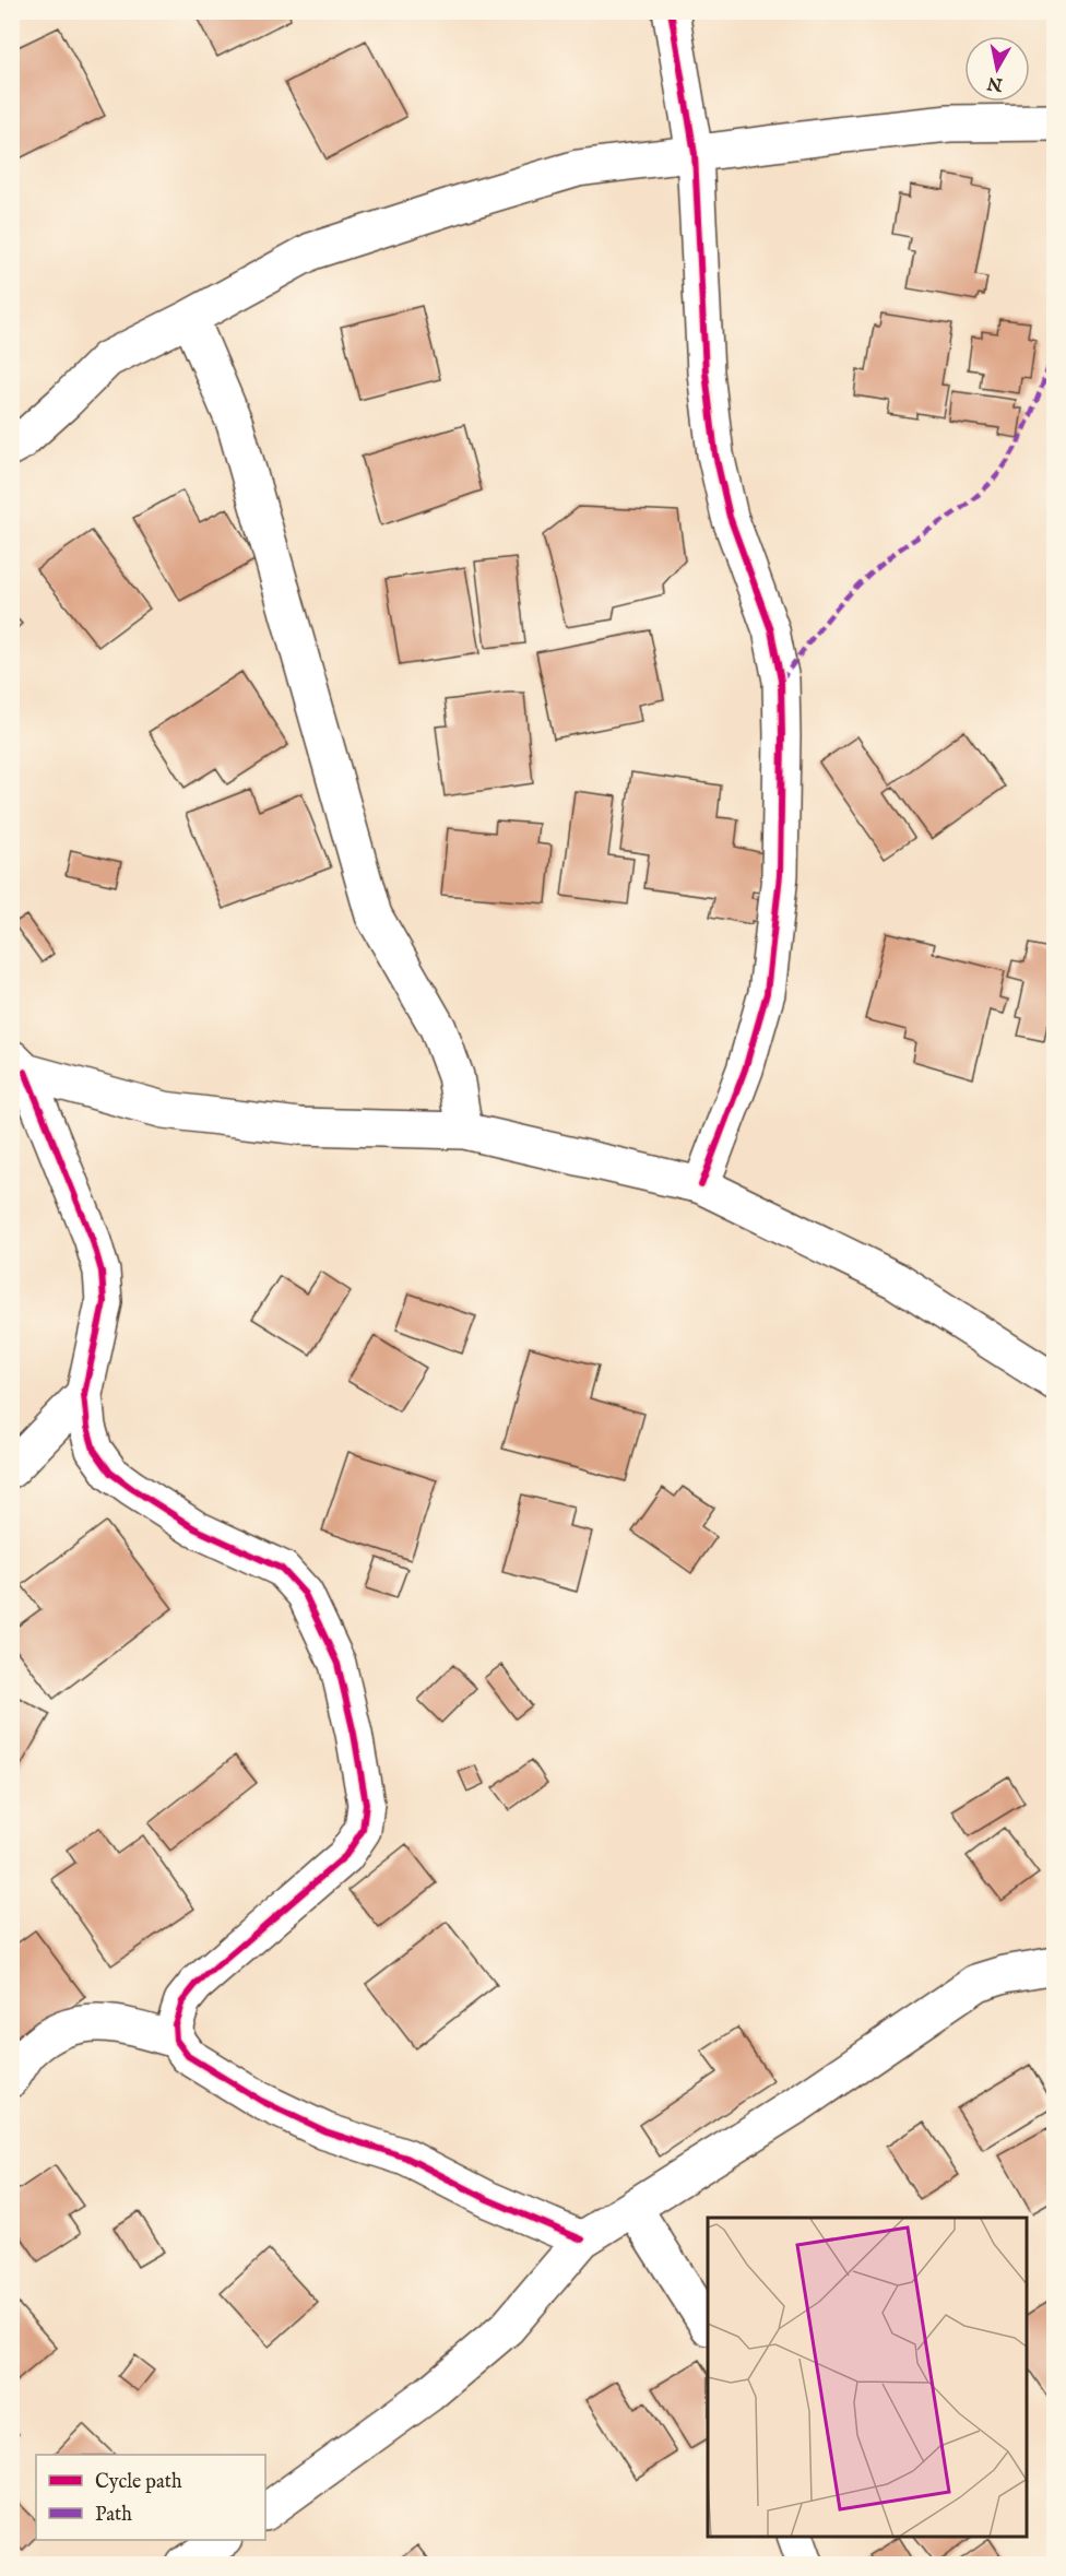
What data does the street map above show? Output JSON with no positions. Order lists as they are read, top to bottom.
{
  "legend": ["Cycle path", "Path"],
  "north": "bottom"
}
